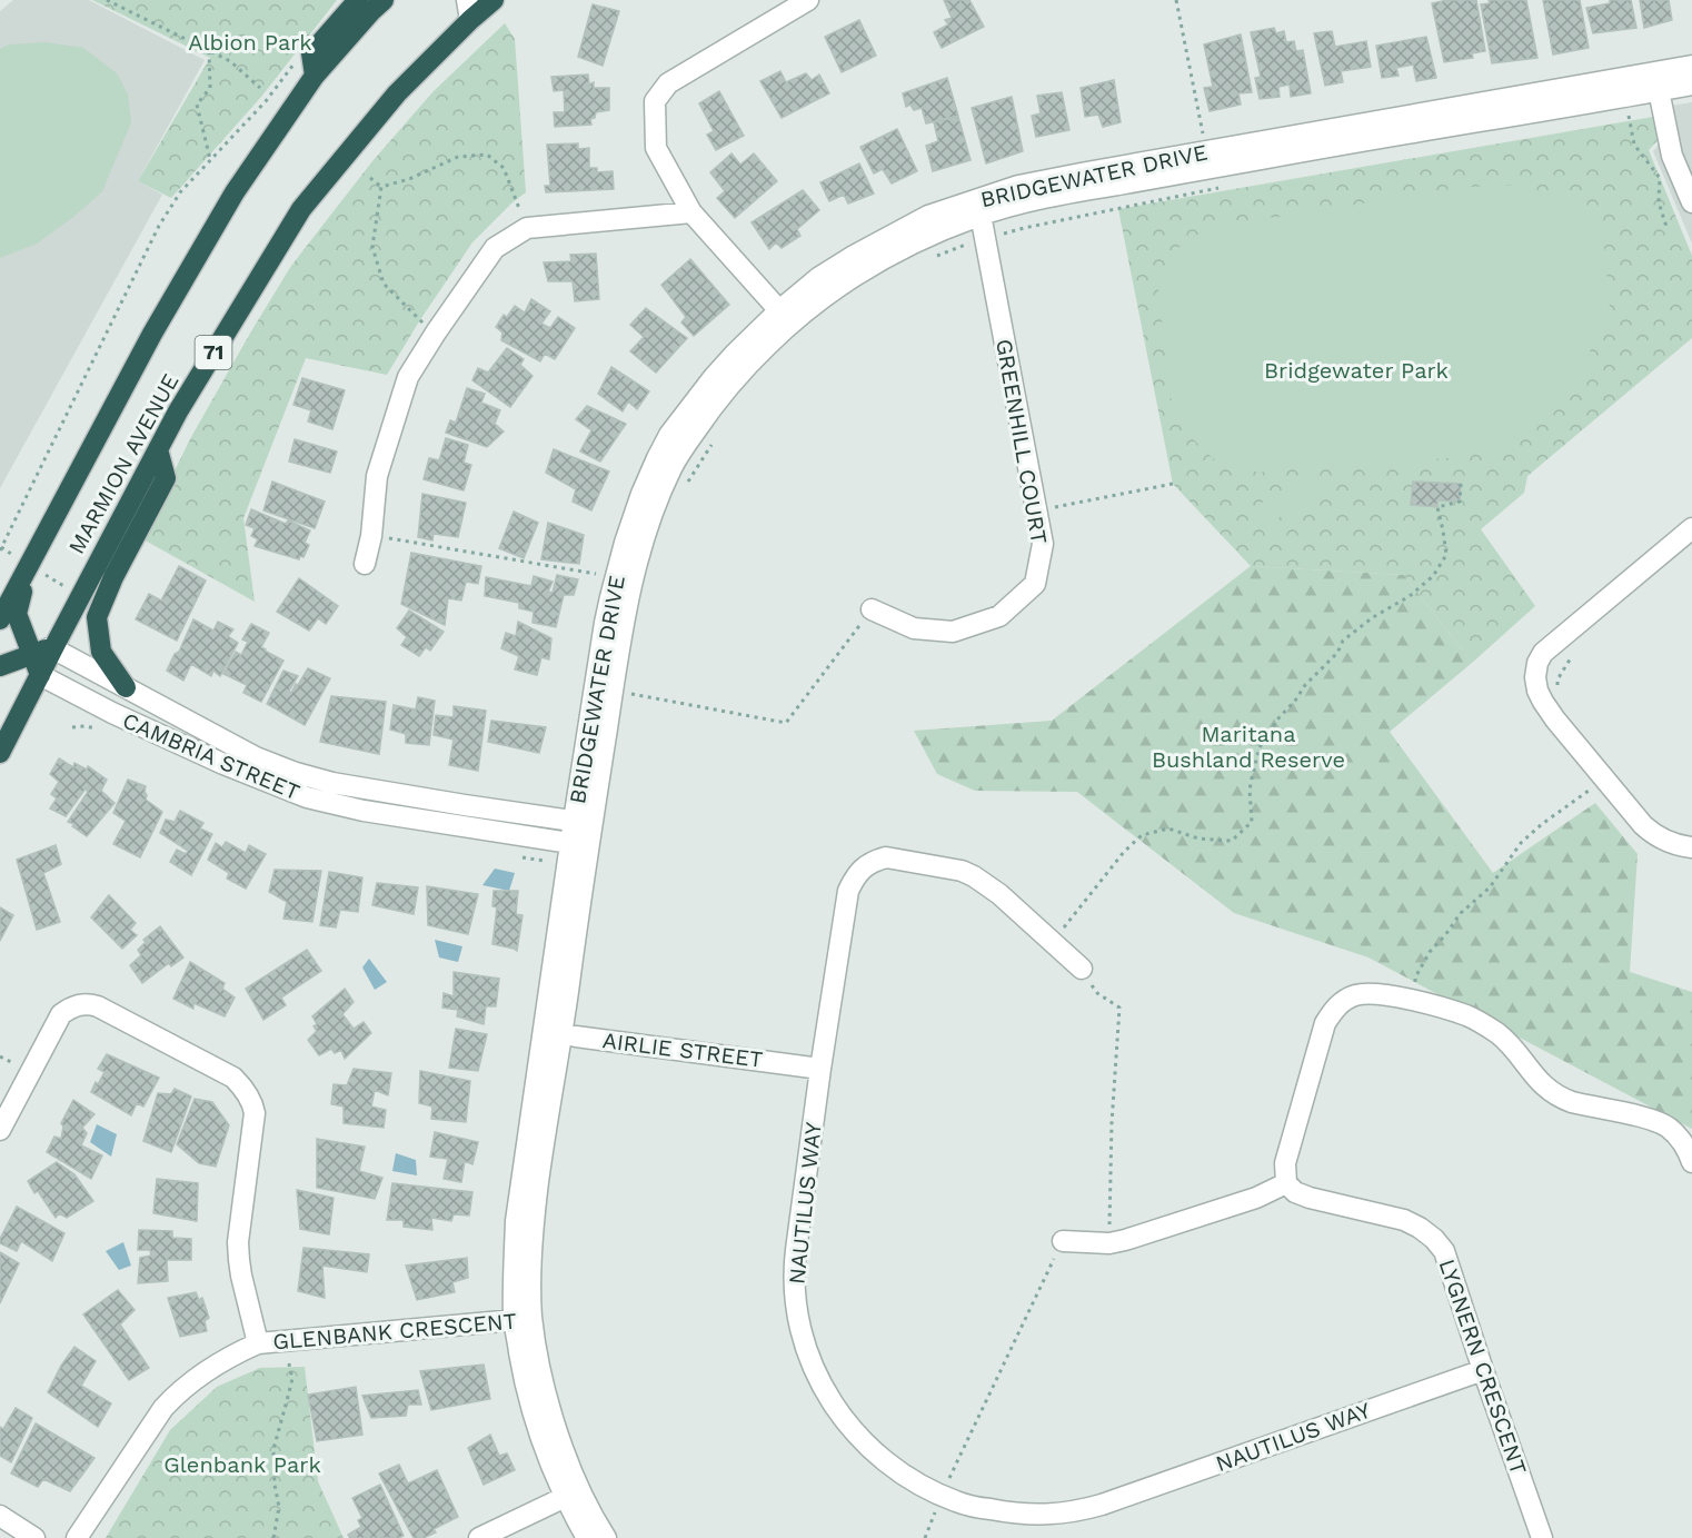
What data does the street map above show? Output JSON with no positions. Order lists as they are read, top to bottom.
{
  "streets": {
    "highway": ["71", "MARMION AVENUE"],
    "street": [
      "BRIDGEWATER DRIVE",
      "GREENHILL COURT",
      "CAMBRIA STREET",
      "AIRLIE STREET",
      "NAUTILUS WAY",
      "GLENBANK CRESCENT",
      "LYGNERN CRESCENT"
    ]
  },
  "crossings": [
    ["BRIDGEWATER DRIVE", "GREENHILL COURT"],
    ["BRIDGEWATER DRIVE", "CAMBRIA STREET"],
    ["BRIDGEWATER DRIVE", "AIRLIE STREET"],
    ["BRIDGEWATER DRIVE", "GLENBANK CRESCENT"],
    ["MARMION AVENUE", "CAMBRIA STREET"],
    ["AIRLIE STREET", "NAUTILUS WAY"],
    ["NAUTILUS WAY", "LYGNERN CRESCENT"]
  ],
  "parks": [
    "Albion Park",
    "Bridgewater Park",
    "Maritana Bushland Reserve",
    "Glenbank Park"
  ]
}
